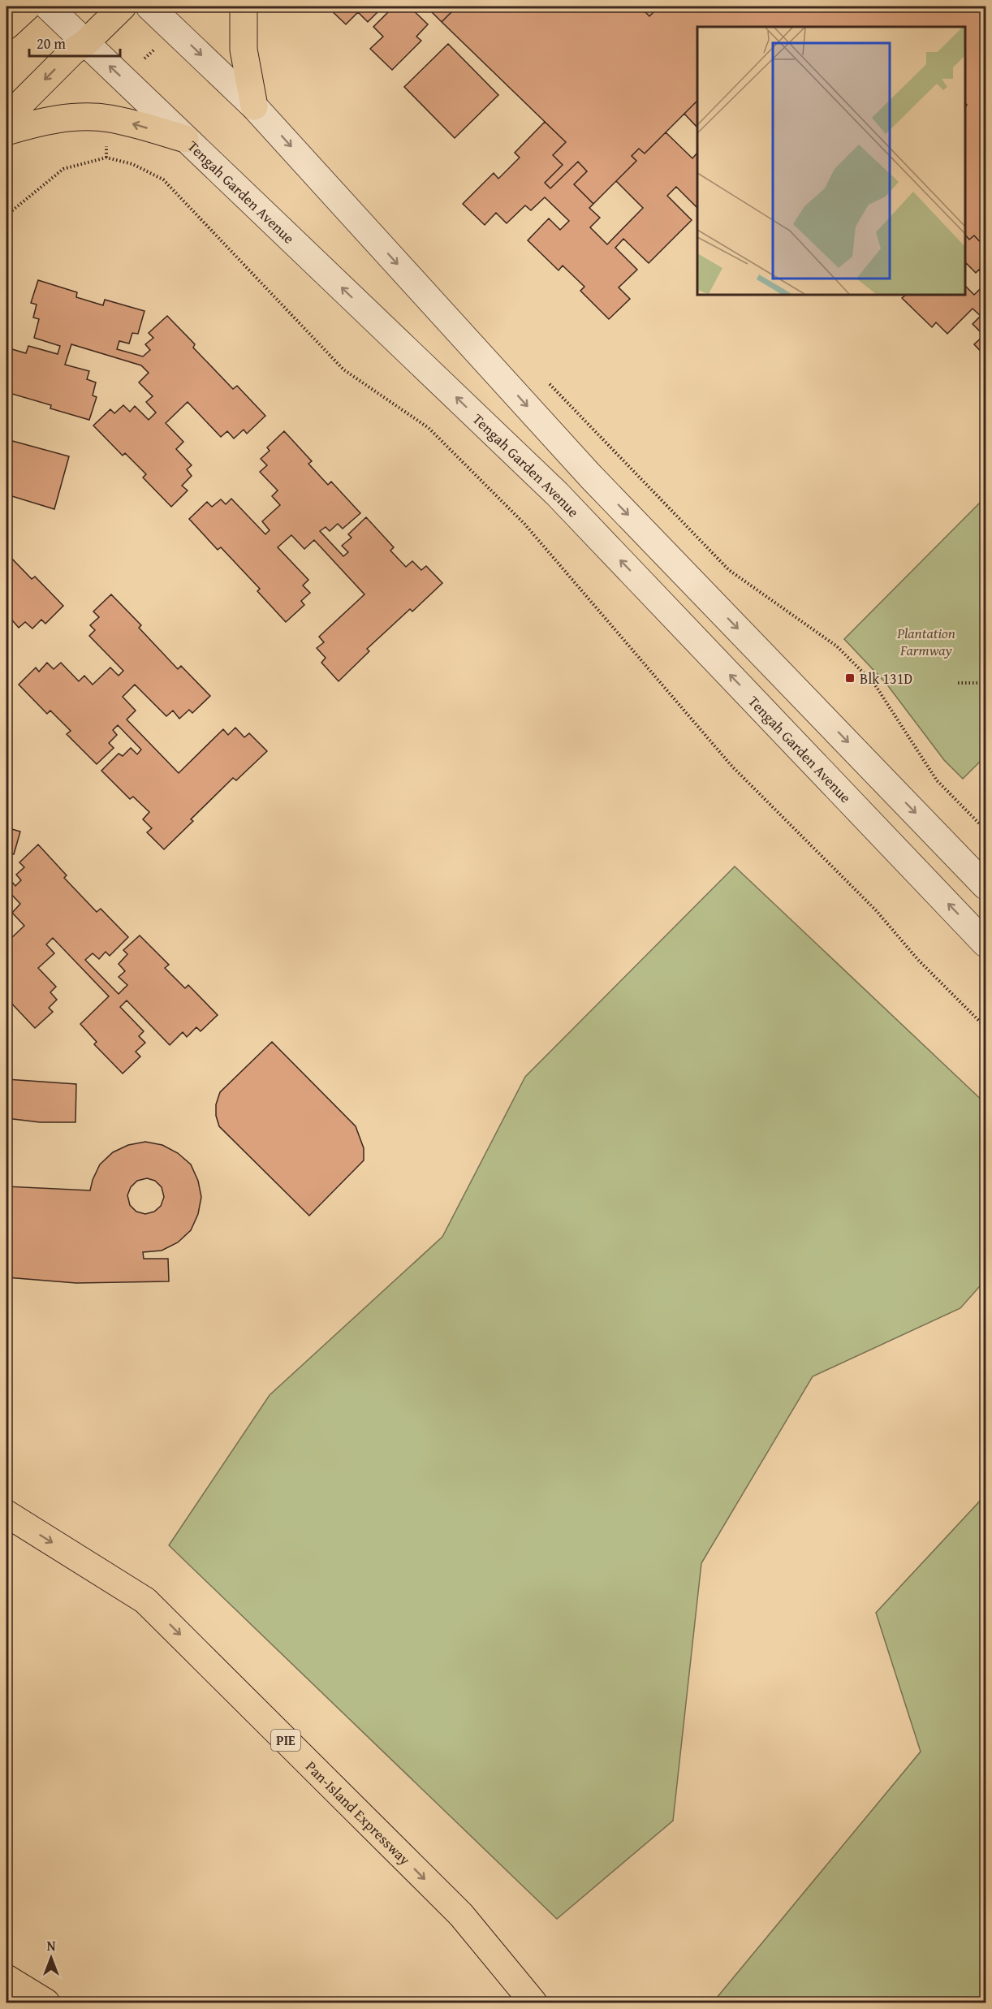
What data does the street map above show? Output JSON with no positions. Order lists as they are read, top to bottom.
{
  "streets": {
    "main road": ["PIE", "Pan-Island Expressway"],
    "street": ["Tengah Garden Avenue"]
  },
  "one_way": ["Pan-Island Expressway"],
  "parks": ["Plantation Farmway"],
  "places": {
    "transit": ["Blk 131D"]
  },
  "scale_bar": "20 m",
  "north": "top"
}
